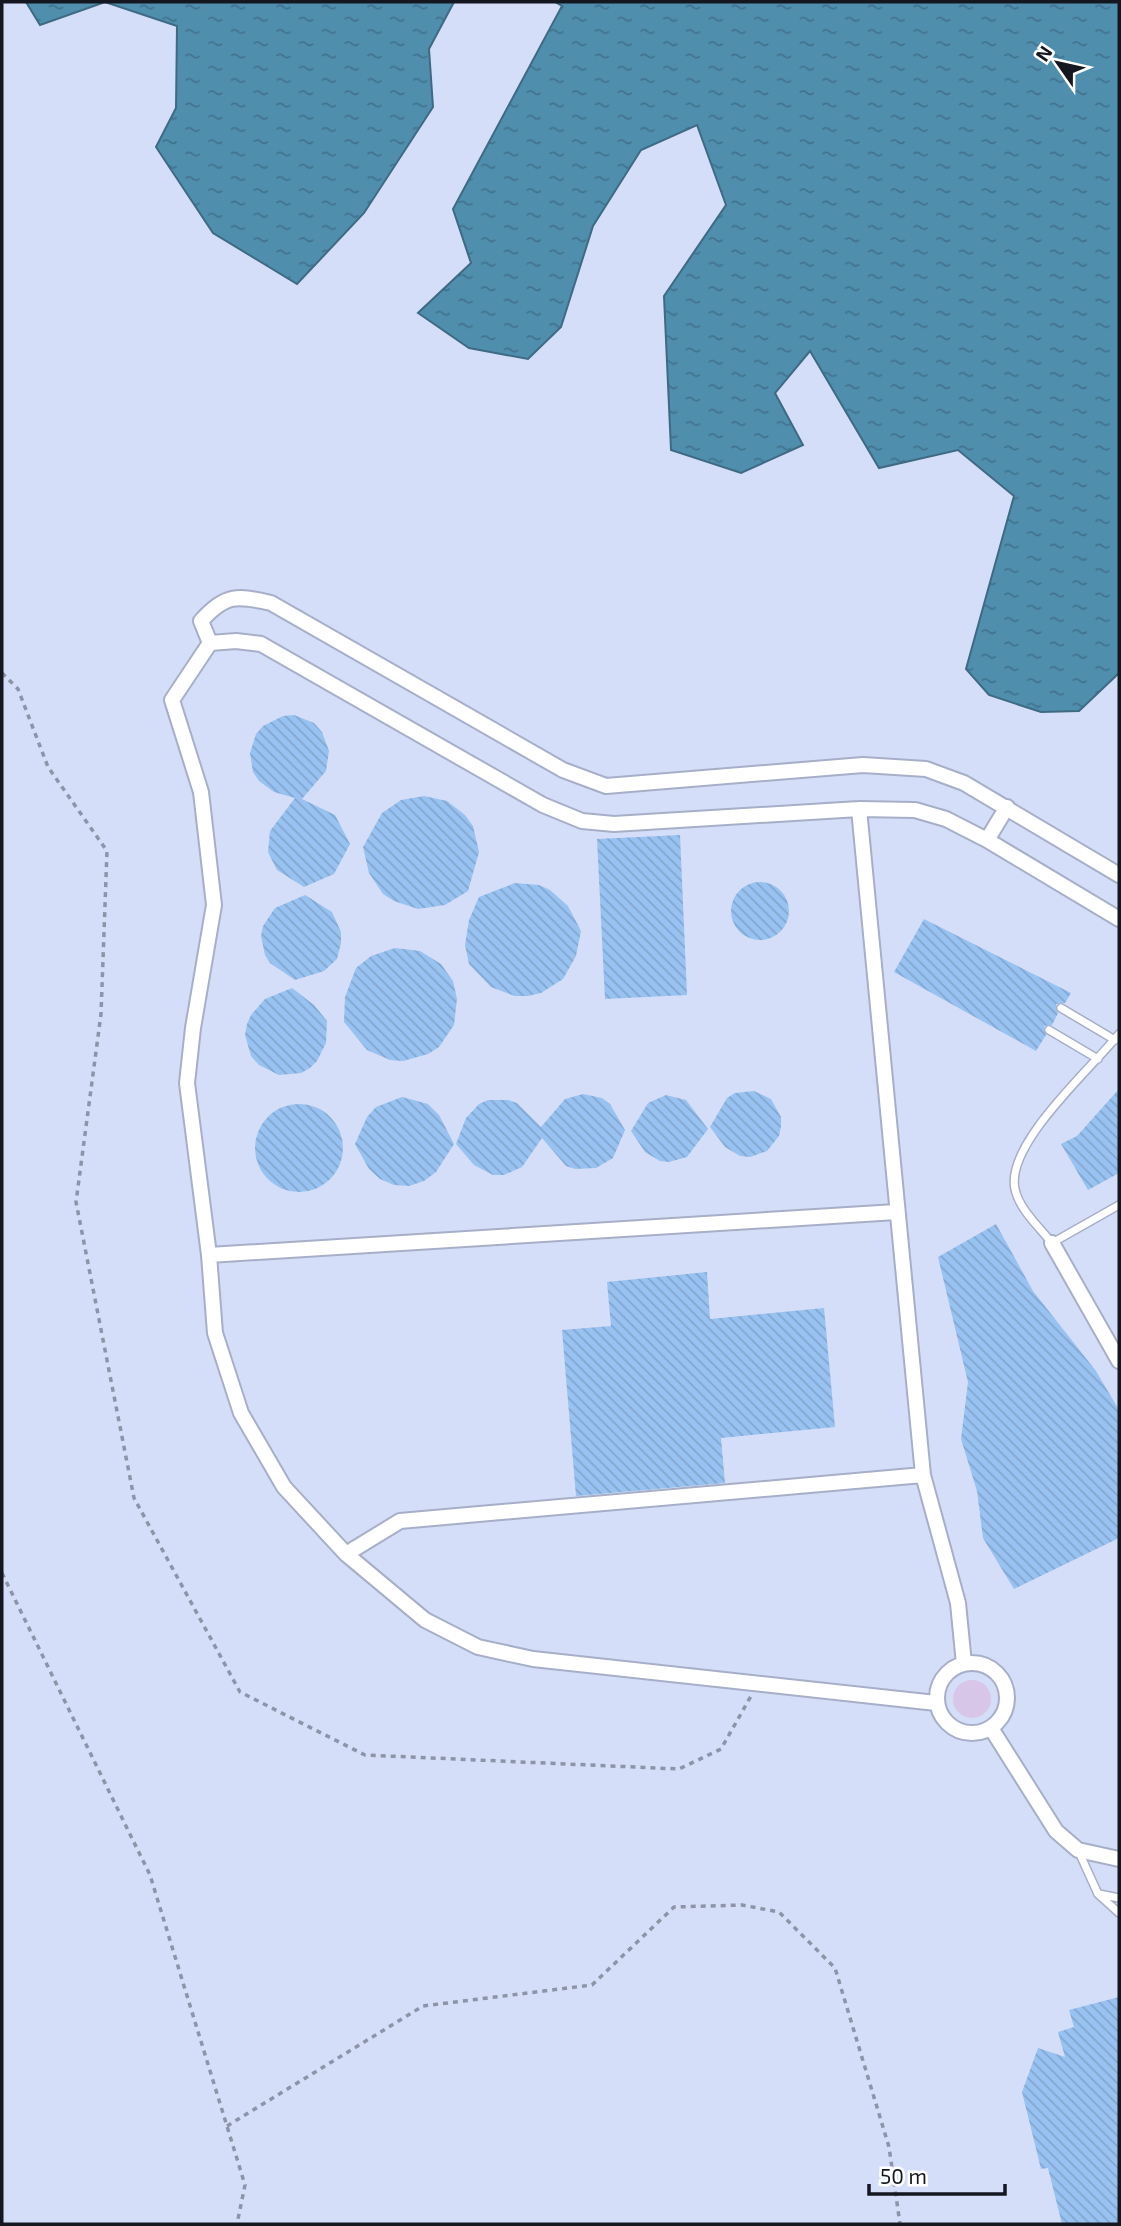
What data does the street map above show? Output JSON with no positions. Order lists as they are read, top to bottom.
{
  "scale_bar": "50 m",
  "north": "top left"
}
